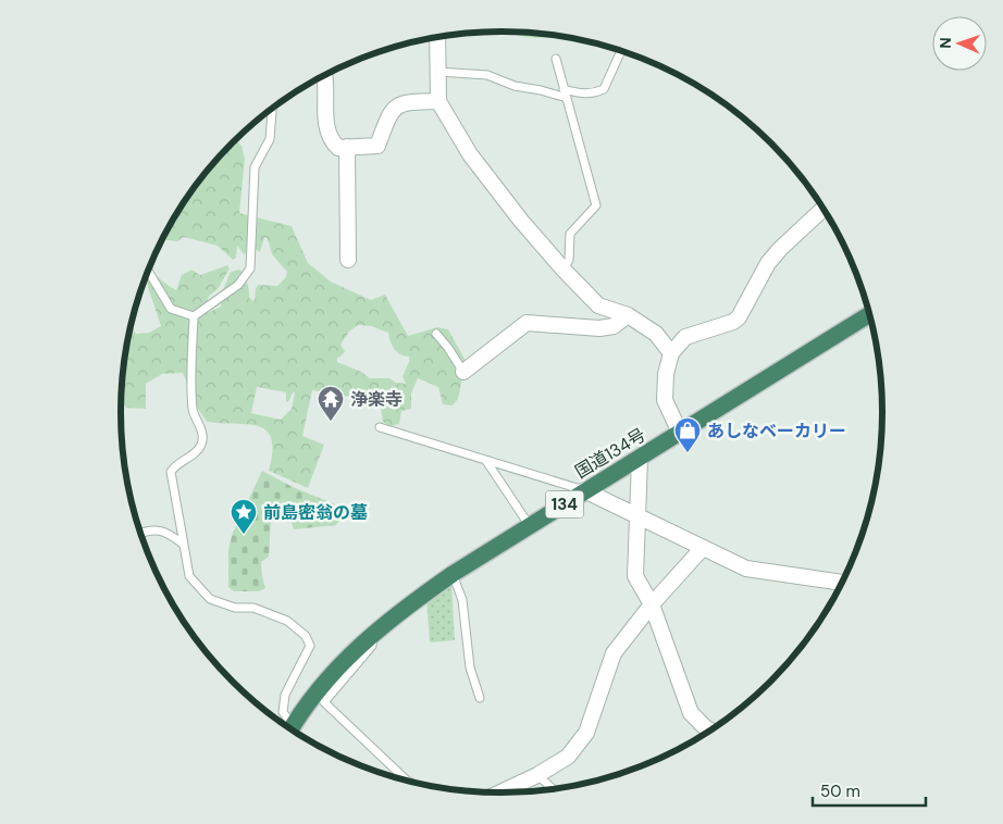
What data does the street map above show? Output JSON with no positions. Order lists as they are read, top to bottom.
{
  "streets": {
    "highway": ["国道134号", "134"]
  },
  "places": {
    "temple": ["浄楽寺"],
    "shop": ["あしなベーカリー"],
    "place": ["前島密翁の墓"]
  },
  "scale_bar": "50 m",
  "north": "left"
}
